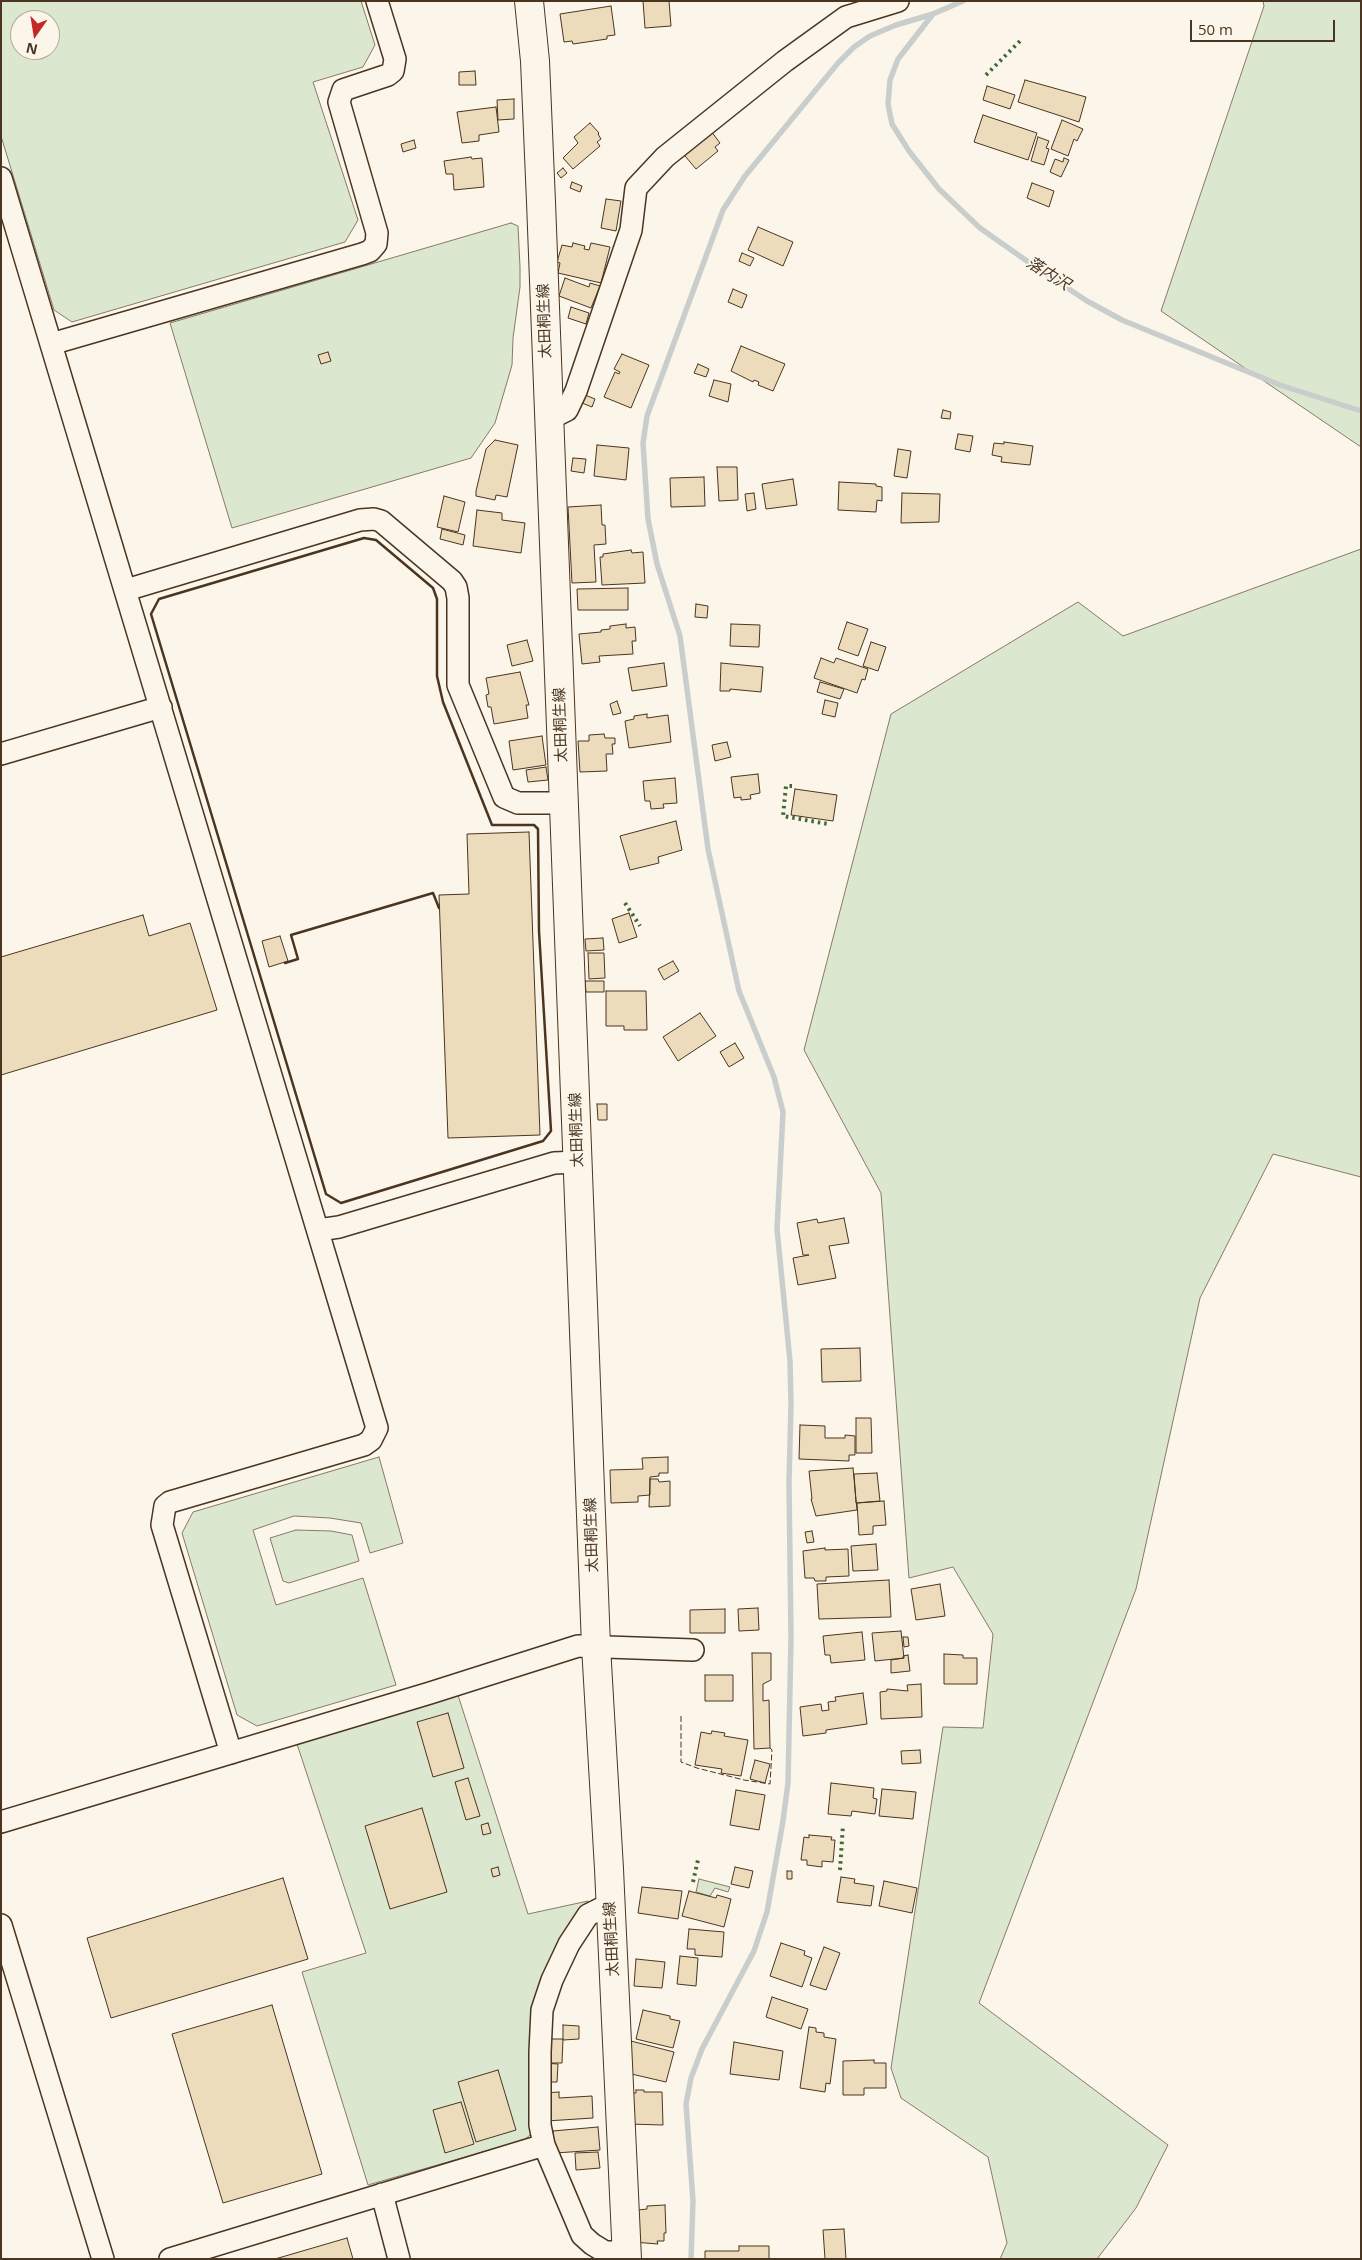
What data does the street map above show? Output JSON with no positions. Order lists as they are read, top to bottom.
{
  "streets": {
    "main road": ["太田桐生線"]
  },
  "water": ["落内沢"],
  "scale_bar": "50 m",
  "north": "bottom"
}
